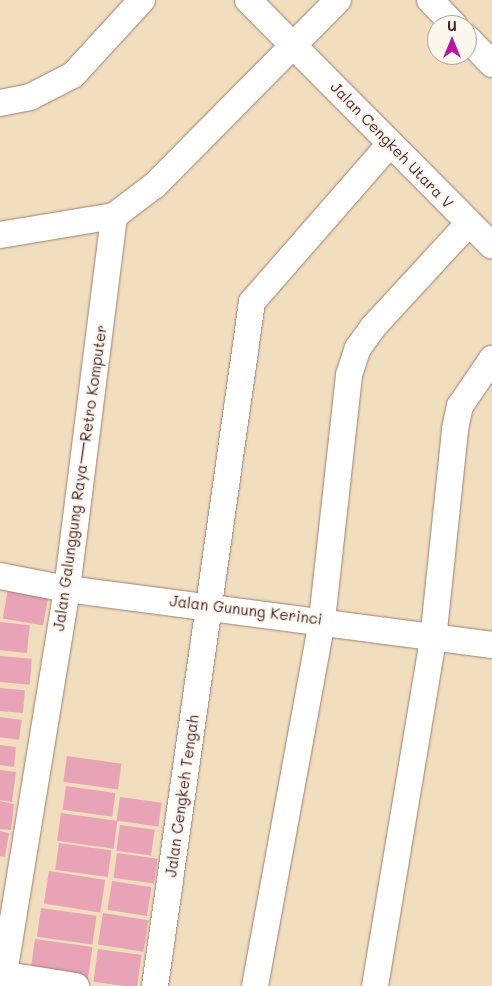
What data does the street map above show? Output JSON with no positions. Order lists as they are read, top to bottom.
{
  "streets": {
    "street": [
      "Jalan Cengkeh Utara V",
      "Jalan Galunggung Raya—Retro Komputer",
      "Jalan Gunung Kerinci",
      "Jalan Cengkeh Tengah"
    ]
  },
  "crossings": [
    ["Jalan Cengkeh Utara V", "Jalan Cengkeh Tengah"],
    ["Jalan Galunggung Raya—Retro Komputer", "Jalan Gunung Kerinci"],
    ["Jalan Gunung Kerinci", "Jalan Cengkeh Tengah"]
  ],
  "north": "top"
}
